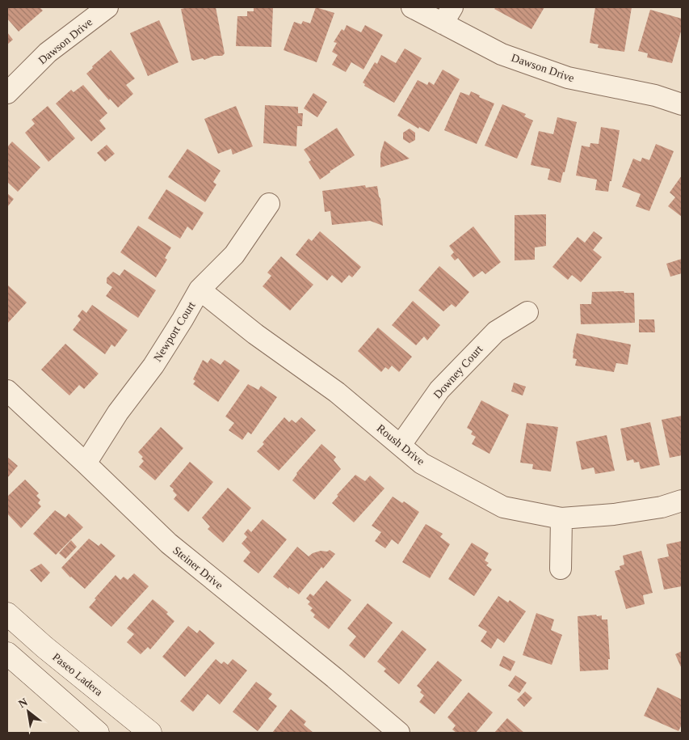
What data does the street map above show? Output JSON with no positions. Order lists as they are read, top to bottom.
{
  "streets": {
    "main road": ["Paseo Ladera"],
    "street": [
      "Dawson Drive",
      "Newport Court",
      "Downey Court",
      "Roush Drive",
      "Steiner Drive"
    ]
  },
  "crossings": [
    ["Newport Court", "Roush Drive"],
    ["Newport Court", "Steiner Drive"],
    ["Downey Court", "Roush Drive"]
  ],
  "north": "top left"
}
